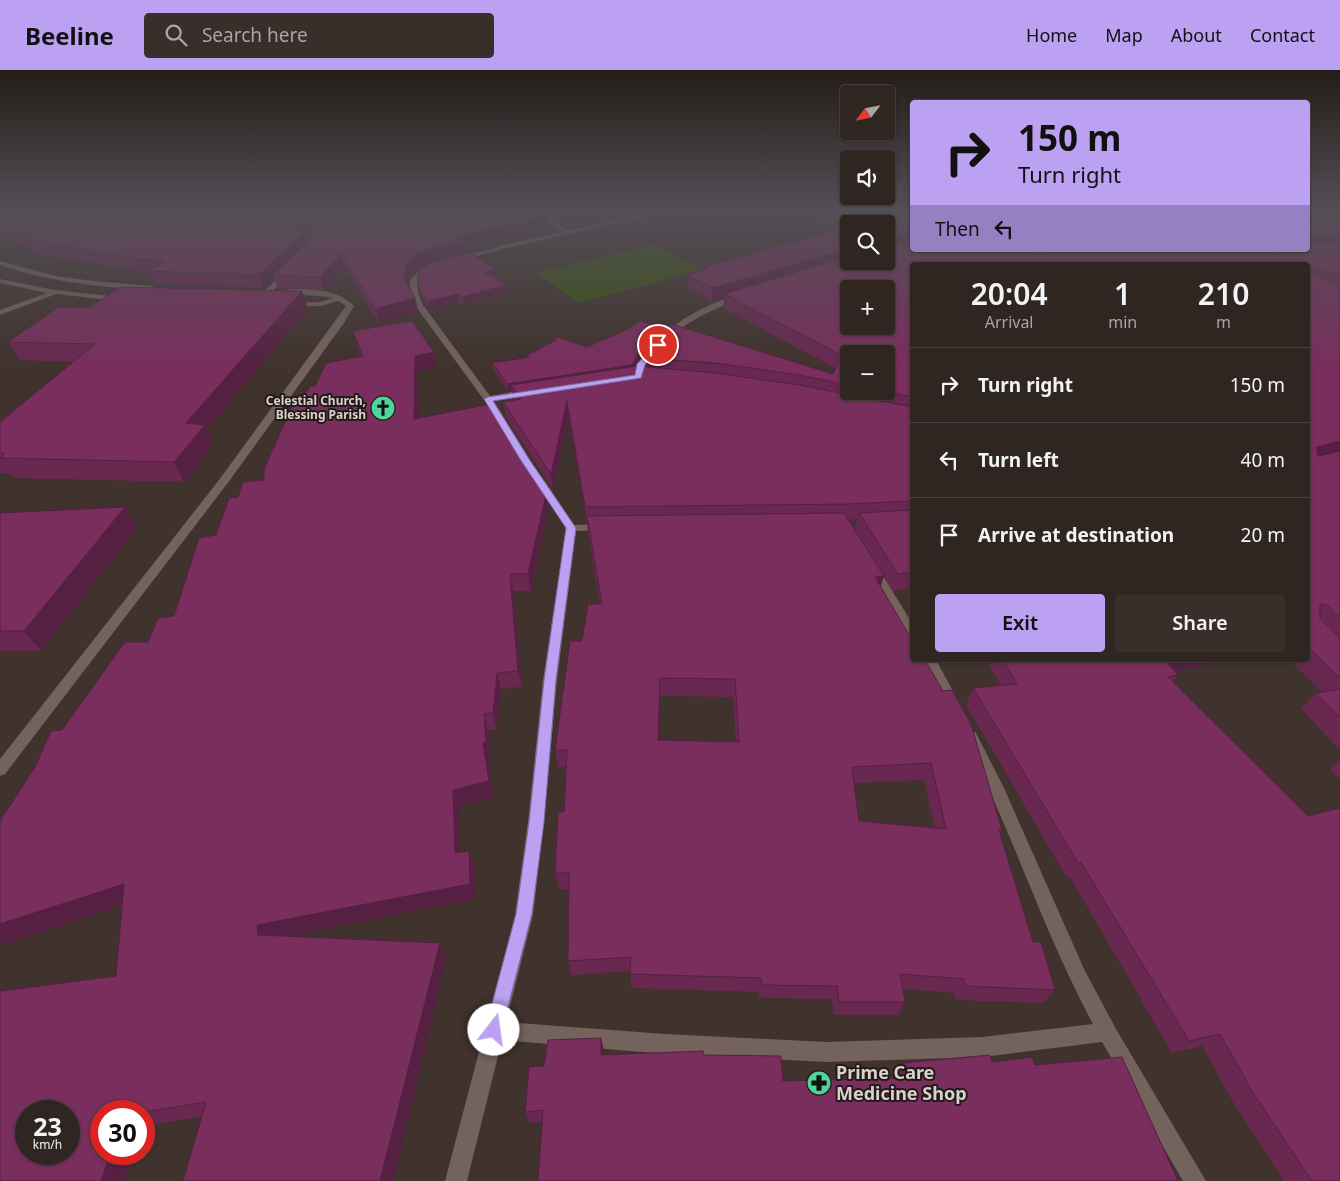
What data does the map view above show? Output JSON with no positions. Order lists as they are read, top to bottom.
{
  "places": {
    "church": ["Celestial Church, Blessing Parish"],
    "pharmacy": ["Prime Care Medicine Shop"]
  },
  "north": "bottom left",
  "page": {
    "header": "Beeline",
    "search": "Search here",
    "nav": [
      "Home",
      "Map",
      "About",
      "Contact"
    ],
    "map_buttons": ["+", "−"],
    "turn": ["150 m", "Turn right"],
    "then": "Then",
    "eta": [
      "20:04",
      "Arrival",
      "1",
      "min",
      "210",
      "m"
    ],
    "list": [
      {
        "name": "Turn right",
        "value": "150 m"
      },
      {
        "name": "Turn left",
        "value": "40 m"
      },
      {
        "name": "Arrive at destination",
        "value": "20 m"
      }
    ],
    "buttons": ["Exit", "Share"],
    "speed": "23 km/h",
    "limit": "30"
  }
}
